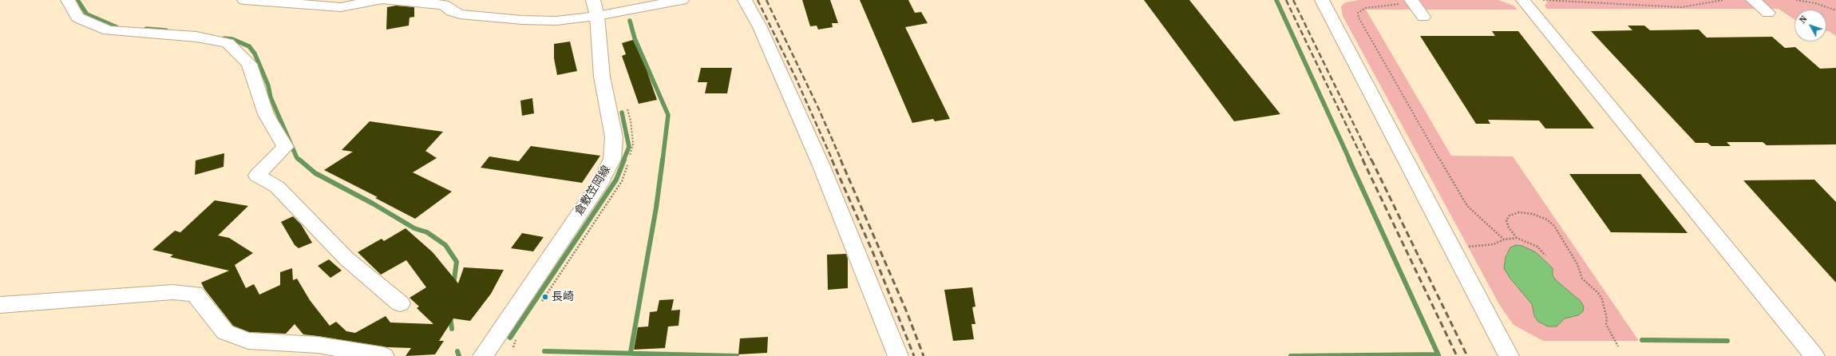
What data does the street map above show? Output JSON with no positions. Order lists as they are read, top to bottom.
{
  "streets": {
    "street": ["倉敷笠岡線"]
  },
  "places": ["長崎"],
  "north": "top left"
}
